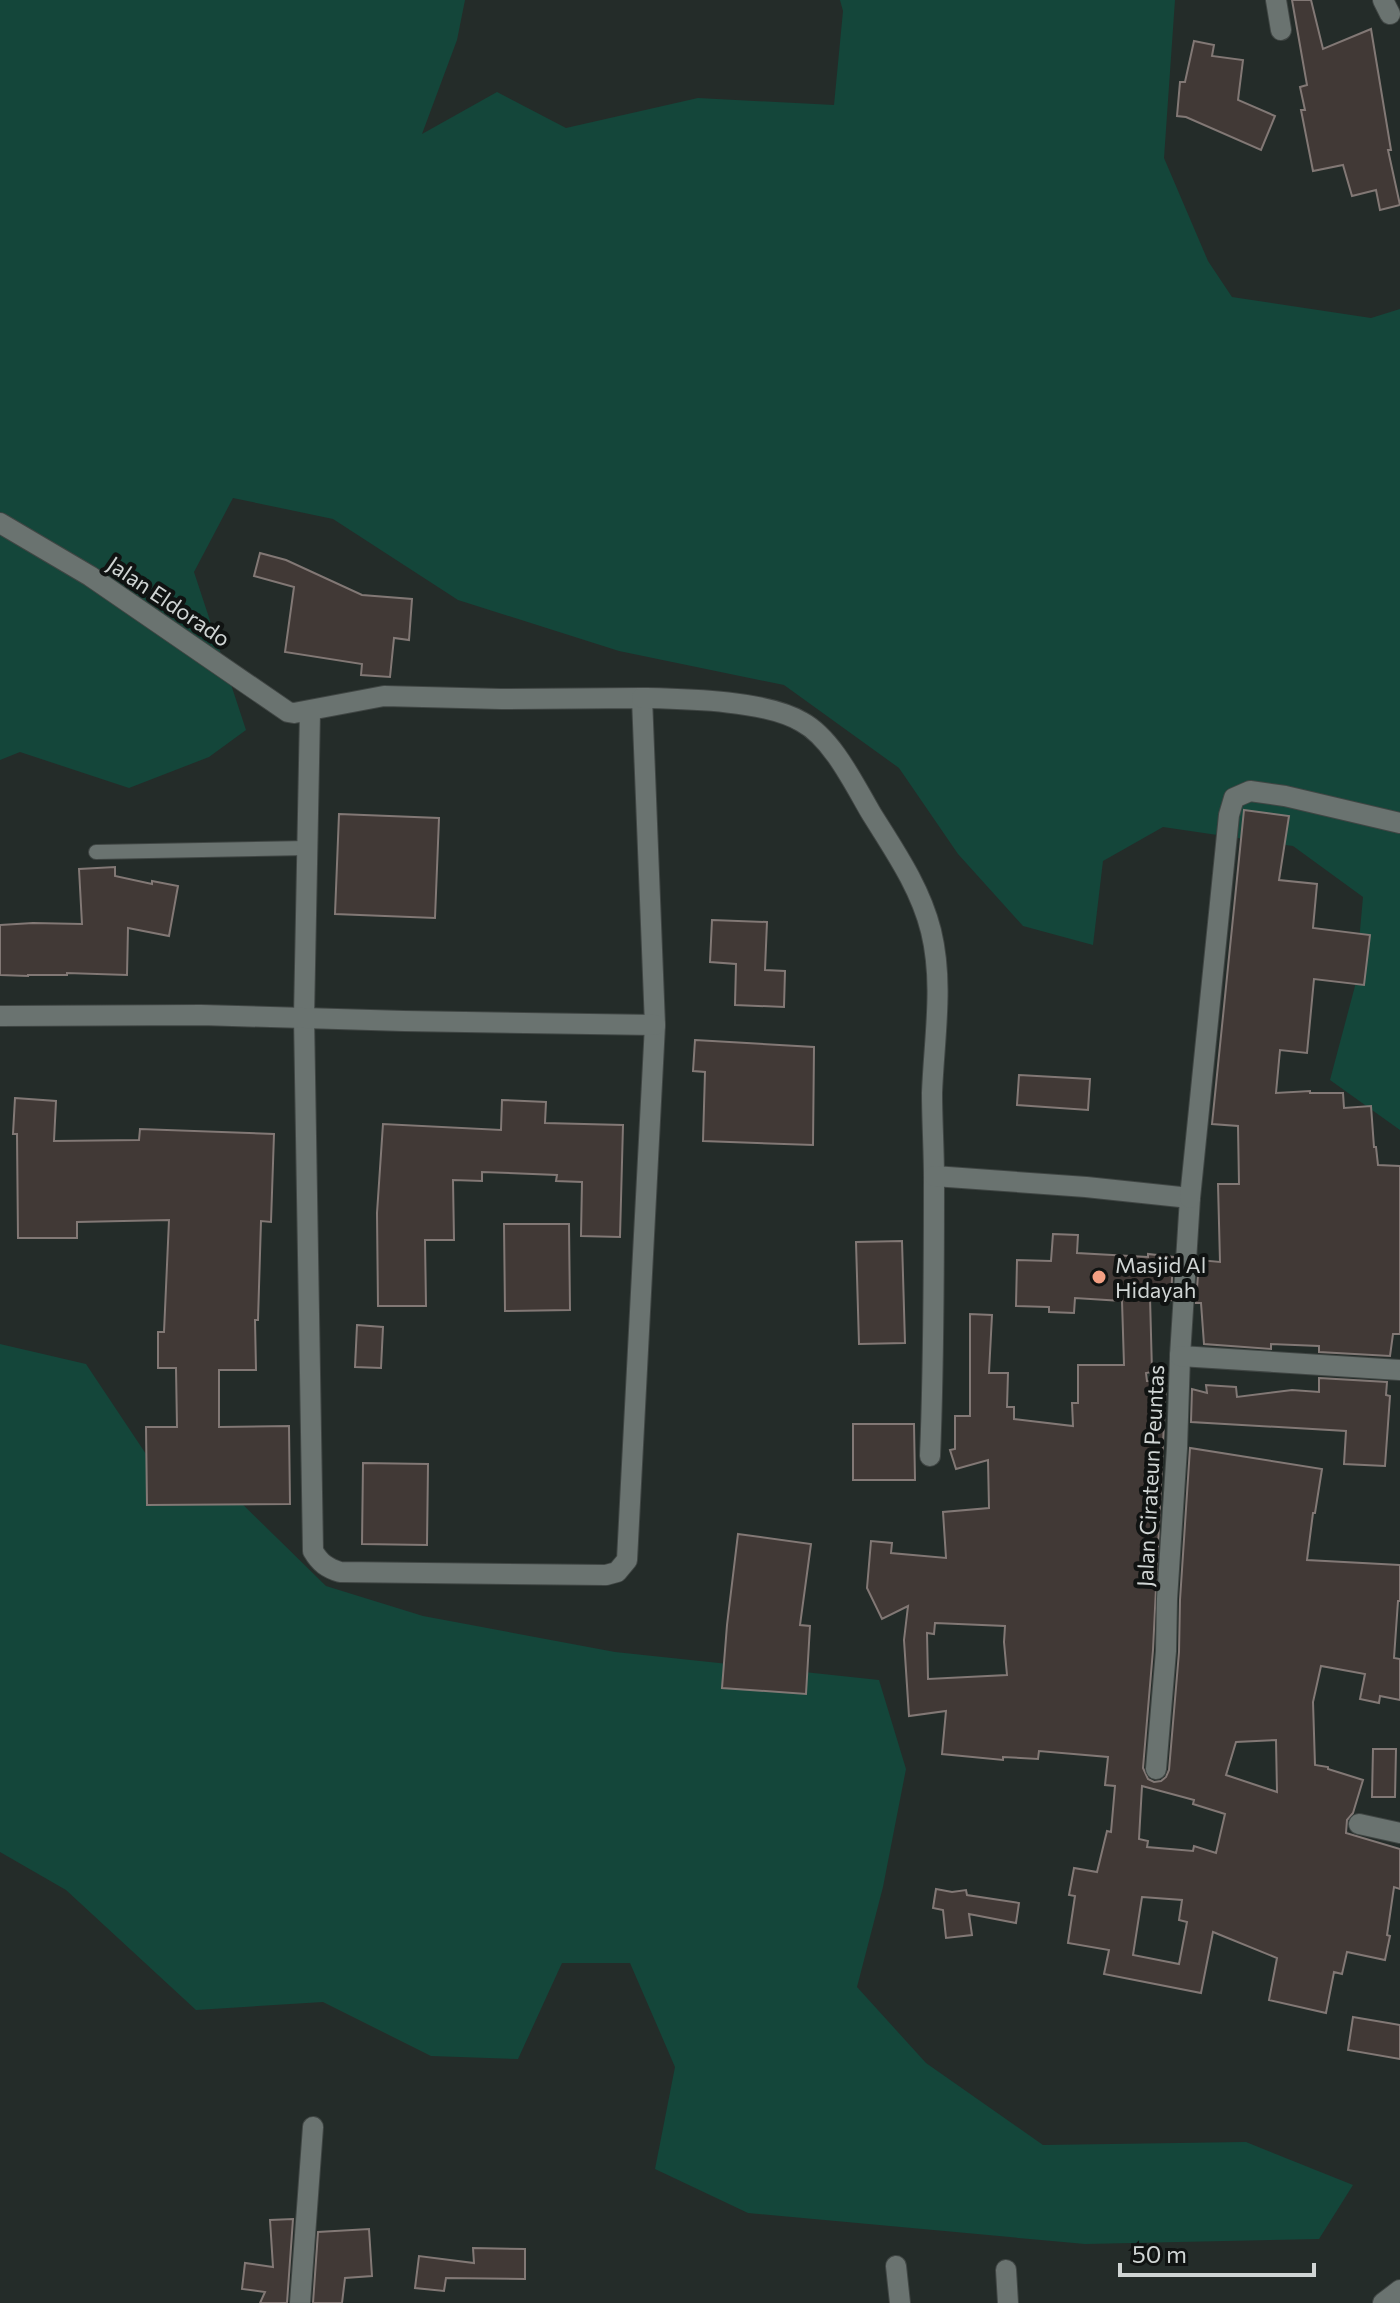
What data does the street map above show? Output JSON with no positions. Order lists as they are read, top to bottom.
{
  "streets": {
    "street": ["Jalan Eldorado", "Jalan Cirateun Peuntas"]
  },
  "places": ["Masjid Al Hidayah"],
  "scale_bar": "50 m"
}
